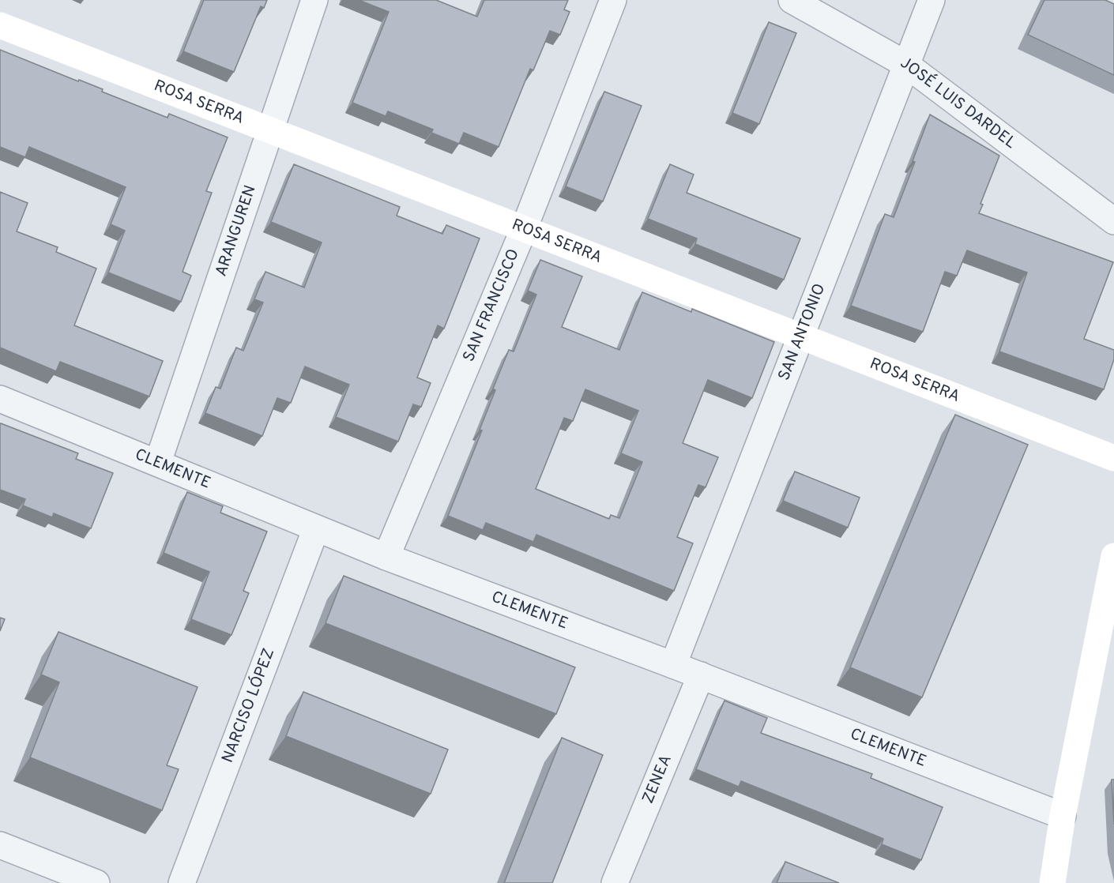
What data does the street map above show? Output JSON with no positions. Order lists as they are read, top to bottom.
{
  "streets": {
    "street": [
      "ROSA SERRA",
      "JOSÉ LUIS DARDEL",
      "ARANGUREN",
      "SAN FRANCISCO",
      "SAN ANTONIO",
      "CLEMENTE",
      "NARCISO LÓPEZ",
      "ZENEA"
    ]
  },
  "crossings": [
    ["ROSA SERRA", "ARANGUREN"],
    ["ROSA SERRA", "SAN FRANCISCO"],
    ["ROSA SERRA", "SAN ANTONIO"],
    ["JOSÉ LUIS DARDEL", "SAN ANTONIO"],
    ["ARANGUREN", "CLEMENTE"],
    ["SAN FRANCISCO", "CLEMENTE"],
    ["SAN ANTONIO", "CLEMENTE"],
    ["CLEMENTE", "NARCISO LÓPEZ"],
    ["CLEMENTE", "ZENEA"]
  ]
}
